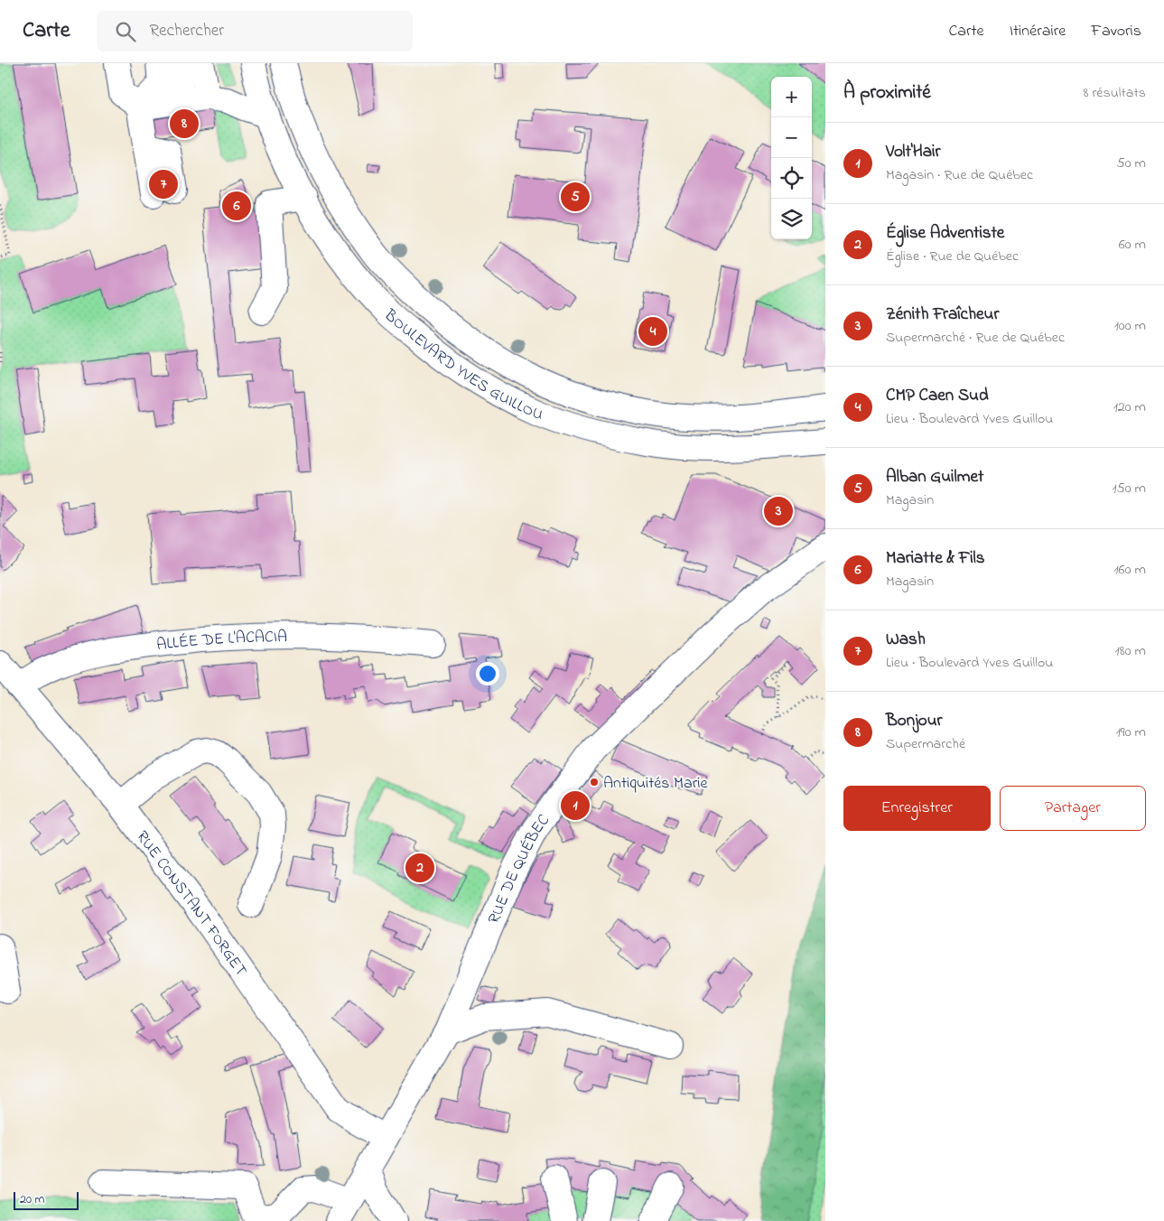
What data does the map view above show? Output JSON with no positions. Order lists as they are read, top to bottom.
{
  "streets": {
    "street": [
      "BOULEVARD YVES GUILLOU",
      "ALLÉE DE L'ACACIA",
      "RUE DE QUÉBEC",
      "RUE CONSTANT FORGET"
    ]
  },
  "crossings": [
    ["ALLÉE DE L'ACACIA", "RUE CONSTANT FORGET"],
    ["RUE DE QUÉBEC", "RUE CONSTANT FORGET"]
  ],
  "places": ["Antiquités Marie"],
  "scale_bar": "20 m",
  "page": {
    "header": "Carte",
    "search": "Rechercher",
    "nav": ["Carte", "Itinéraire", "Favoris"],
    "heading": ["À proximité", "8 résultats"],
    "map_buttons": ["+", "−"],
    "pins": [
      "8",
      "7",
      "5",
      "6",
      "4",
      "3",
      "1",
      "2"
    ],
    "list": [
      {
        "mark": "1",
        "name": "Volt'Hair",
        "note": "Magasin · Rue de Québec",
        "value": "50 m"
      },
      {
        "mark": "2",
        "name": "Église Adventiste",
        "note": "Église · Rue de Québec",
        "value": "60 m"
      },
      {
        "mark": "3",
        "name": "Zénith Fraîcheur",
        "note": "Supermarché · Rue de Québec",
        "value": "100 m"
      },
      {
        "mark": "4",
        "name": "CMP Caen Sud",
        "note": "Lieu · Boulevard Yves Guillou",
        "value": "120 m"
      },
      {
        "mark": "5",
        "name": "Alban Guilmet",
        "note": "Magasin",
        "value": "150 m"
      },
      {
        "mark": "6",
        "name": "Mariatte & Fils",
        "note": "Magasin",
        "value": "160 m"
      },
      {
        "mark": "7",
        "name": "Wash",
        "note": "Lieu · Boulevard Yves Guillou",
        "value": "180 m"
      },
      {
        "mark": "8",
        "name": "Bonjour",
        "note": "Supermarché",
        "value": "190 m"
      }
    ],
    "buttons": ["Enregistrer", "Partager"],
    "scale": "20 m"
  }
}
